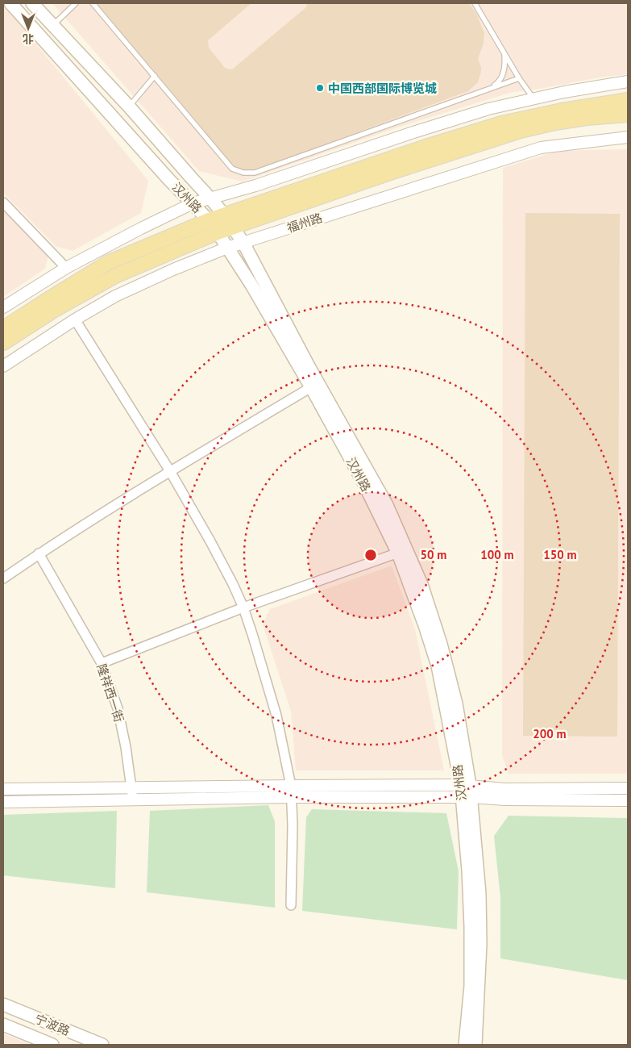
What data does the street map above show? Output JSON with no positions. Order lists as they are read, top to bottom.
{
  "streets": {
    "main road": ["汉州路", "福州路", "宁波路"],
    "street": ["隆祥西一街"]
  },
  "crossings": [
    ["汉州路", "福州路"]
  ],
  "places": ["中国西部国际博览城"],
  "north": "bottom",
  "rings": [
    "50 m",
    "100 m",
    "150 m",
    "200 m"
  ]
}
